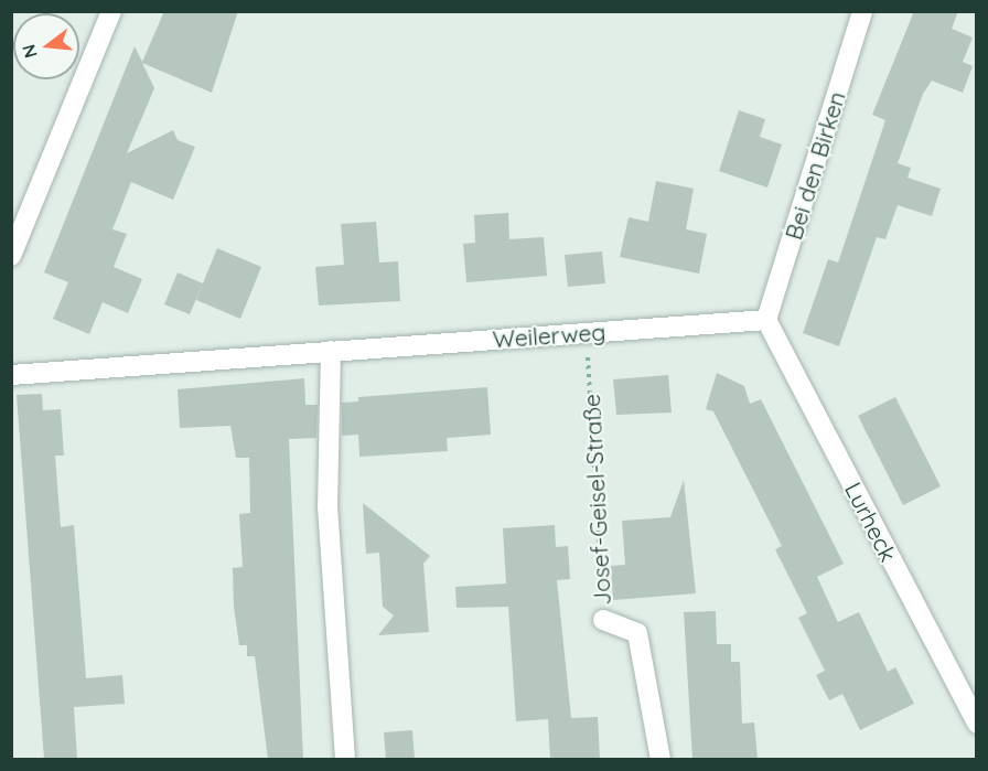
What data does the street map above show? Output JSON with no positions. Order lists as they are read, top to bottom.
{
  "streets": {
    "street": [
      "Bei den Birken",
      "Weilerweg",
      "Josef-Geisel-Straße",
      "Lurheck"
    ]
  },
  "crossings": [
    ["Bei den Birken", "Weilerweg"],
    ["Bei den Birken", "Lurheck"],
    ["Weilerweg", "Josef-Geisel-Straße"],
    ["Weilerweg", "Lurheck"]
  ],
  "north": "left"
}
